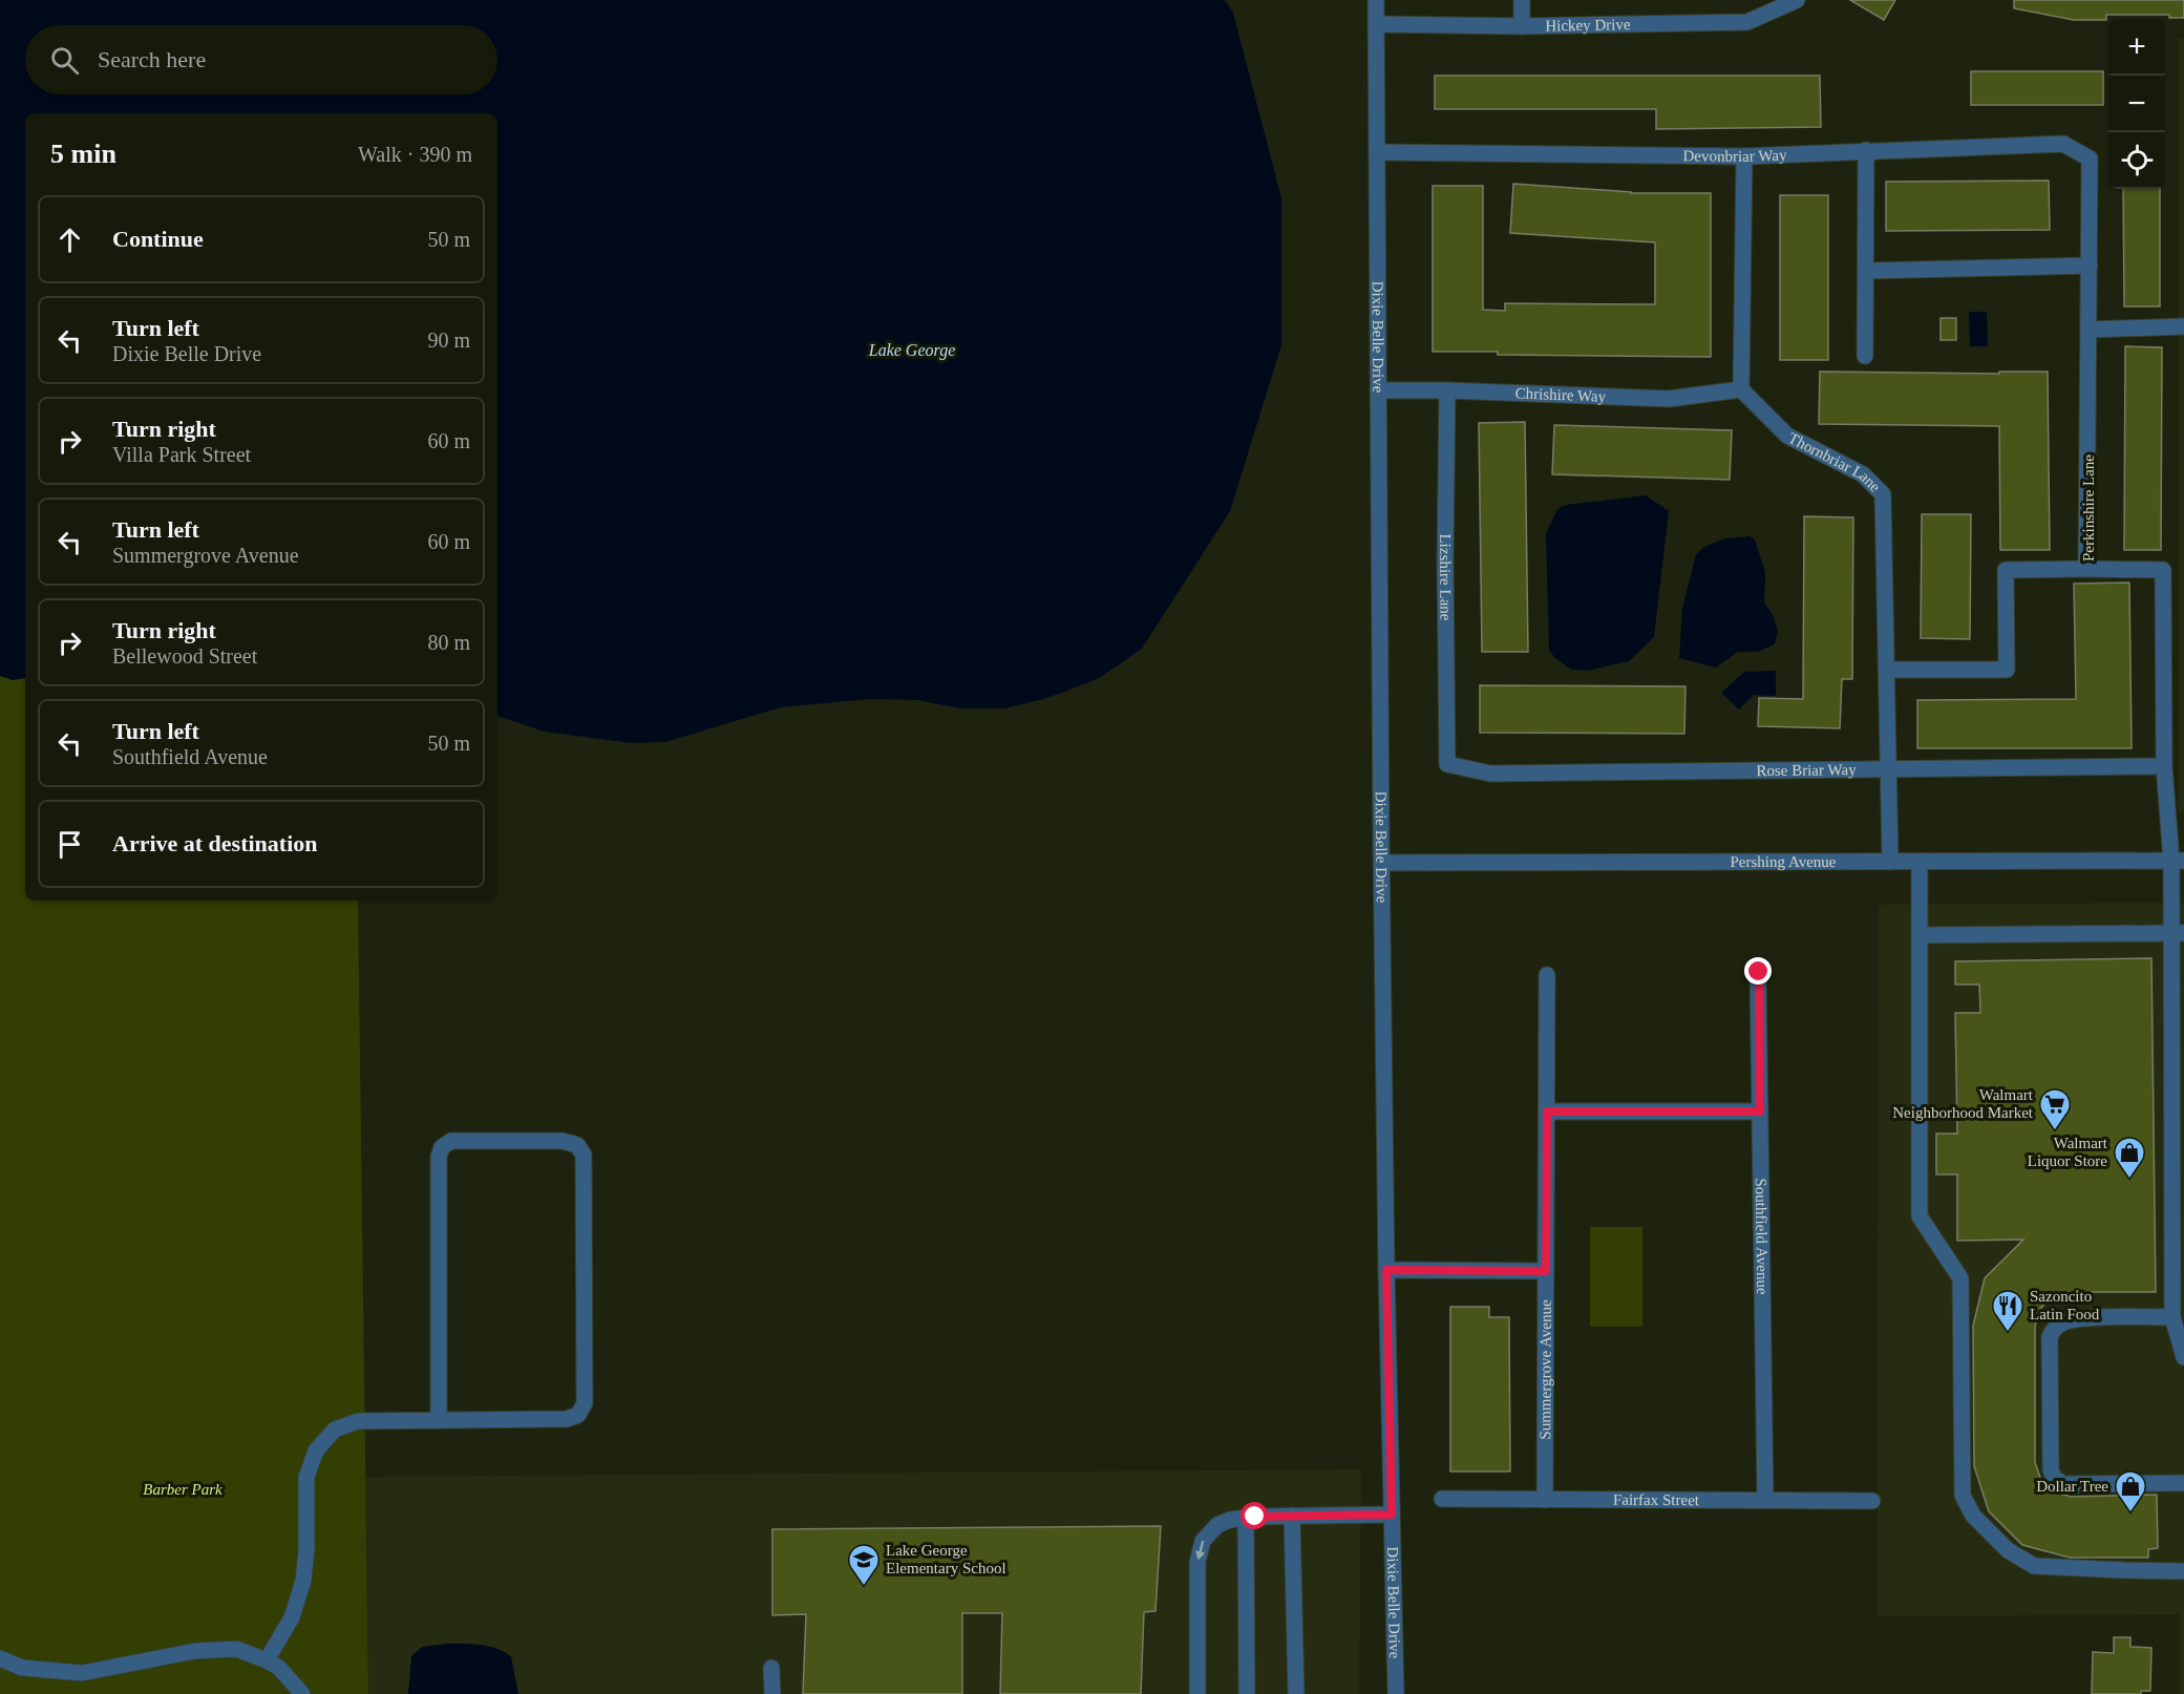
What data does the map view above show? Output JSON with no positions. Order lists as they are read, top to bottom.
{
  "streets": {
    "street": [
      "Hickey Drive",
      "Devonbriar Way",
      "Dixie Belle Drive",
      "Chrishire Way",
      "Thornbriar Lane",
      "Perkinshire Lane",
      "Lizshire Lane",
      "Rose Briar Way",
      "Pershing Avenue",
      "Southfield Avenue",
      "Summergrove Avenue",
      "Fairfax Street"
    ]
  },
  "crossings": [
    ["Hickey Drive", "Dixie Belle Drive"],
    ["Devonbriar Way", "Dixie Belle Drive"],
    ["Devonbriar Way", "Perkinshire Lane"],
    ["Dixie Belle Drive", "Chrishire Way"],
    ["Dixie Belle Drive", "Pershing Avenue"],
    ["Chrishire Way", "Thornbriar Lane"],
    ["Chrishire Way", "Lizshire Lane"],
    ["Thornbriar Lane", "Rose Briar Way"],
    ["Thornbriar Lane", "Pershing Avenue"],
    ["Perkinshire Lane", "Rose Briar Way"],
    ["Perkinshire Lane", "Pershing Avenue"],
    ["Lizshire Lane", "Rose Briar Way"],
    ["Southfield Avenue", "Fairfax Street"],
    ["Summergrove Avenue", "Fairfax Street"]
  ],
  "water": ["Lake George"],
  "parks": ["Barber Park"],
  "places": {
    "supermarket": ["Walmart Neighborhood Market"],
    "shop": ["Walmart Liquor Store", "Dollar Tree"],
    "restaurant": ["Sazoncito Latin Food"],
    "school or university": ["Lake George Elementary School"]
  },
  "page": {
    "map_buttons": ["+", "−"],
    "search": "Search here",
    "heading": ["5 min", "Walk · 390 m"],
    "list": [
      ["Continue", "50 m"],
      ["Turn left", "Dixie Belle Drive", "90 m"],
      ["Turn right", "Villa Park Street", "60 m"],
      ["Turn left", "Summergrove Avenue", "60 m"],
      ["Turn right", "Bellewood Street", "80 m"],
      ["Turn left", "Southfield Avenue", "50 m"],
      "Arrive at destination"
    ]
  }
}
